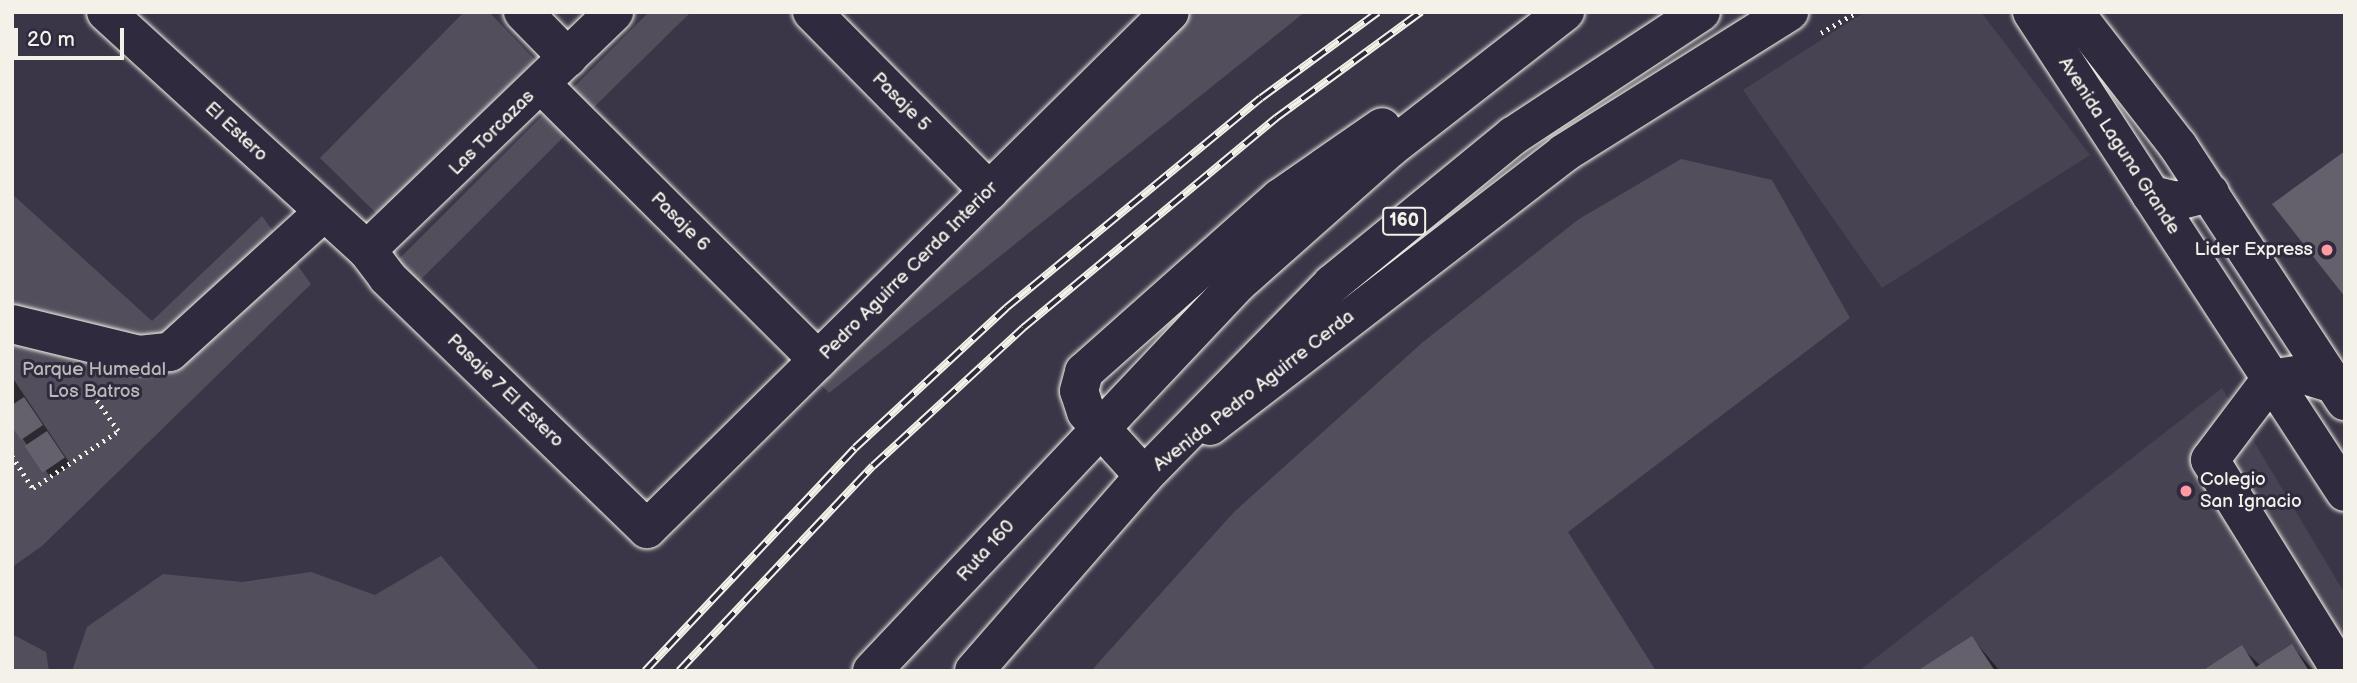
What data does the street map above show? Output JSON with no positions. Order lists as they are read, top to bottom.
{
  "streets": {
    "main road": [
      "Pasaje 5",
      "El Estero",
      "Las Torcazas",
      "Avenida Laguna Grande",
      "160",
      "Pasaje 6",
      "Pedro Aguirre Cerda Interior",
      "Pasaje 7 El Estero",
      "Avenida Pedro Aguirre Cerda",
      "Ruta 160"
    ]
  },
  "crossings": [
    ["Pasaje 5", "Pedro Aguirre Cerda Interior"],
    ["El Estero", "Las Torcazas"],
    ["El Estero", "Pasaje 7 El Estero"],
    ["Las Torcazas", "Pasaje 6"],
    ["Las Torcazas", "Pasaje 7 El Estero"],
    ["160", "Avenida Pedro Aguirre Cerda"],
    ["Pasaje 6", "Pedro Aguirre Cerda Interior"],
    ["Pedro Aguirre Cerda Interior", "Pasaje 7 El Estero"]
  ],
  "parks": ["Parque Humedal Los Batros"],
  "places": ["Lider Express", "Colegio San Ignacio"],
  "scale_bar": "20 m"
}
